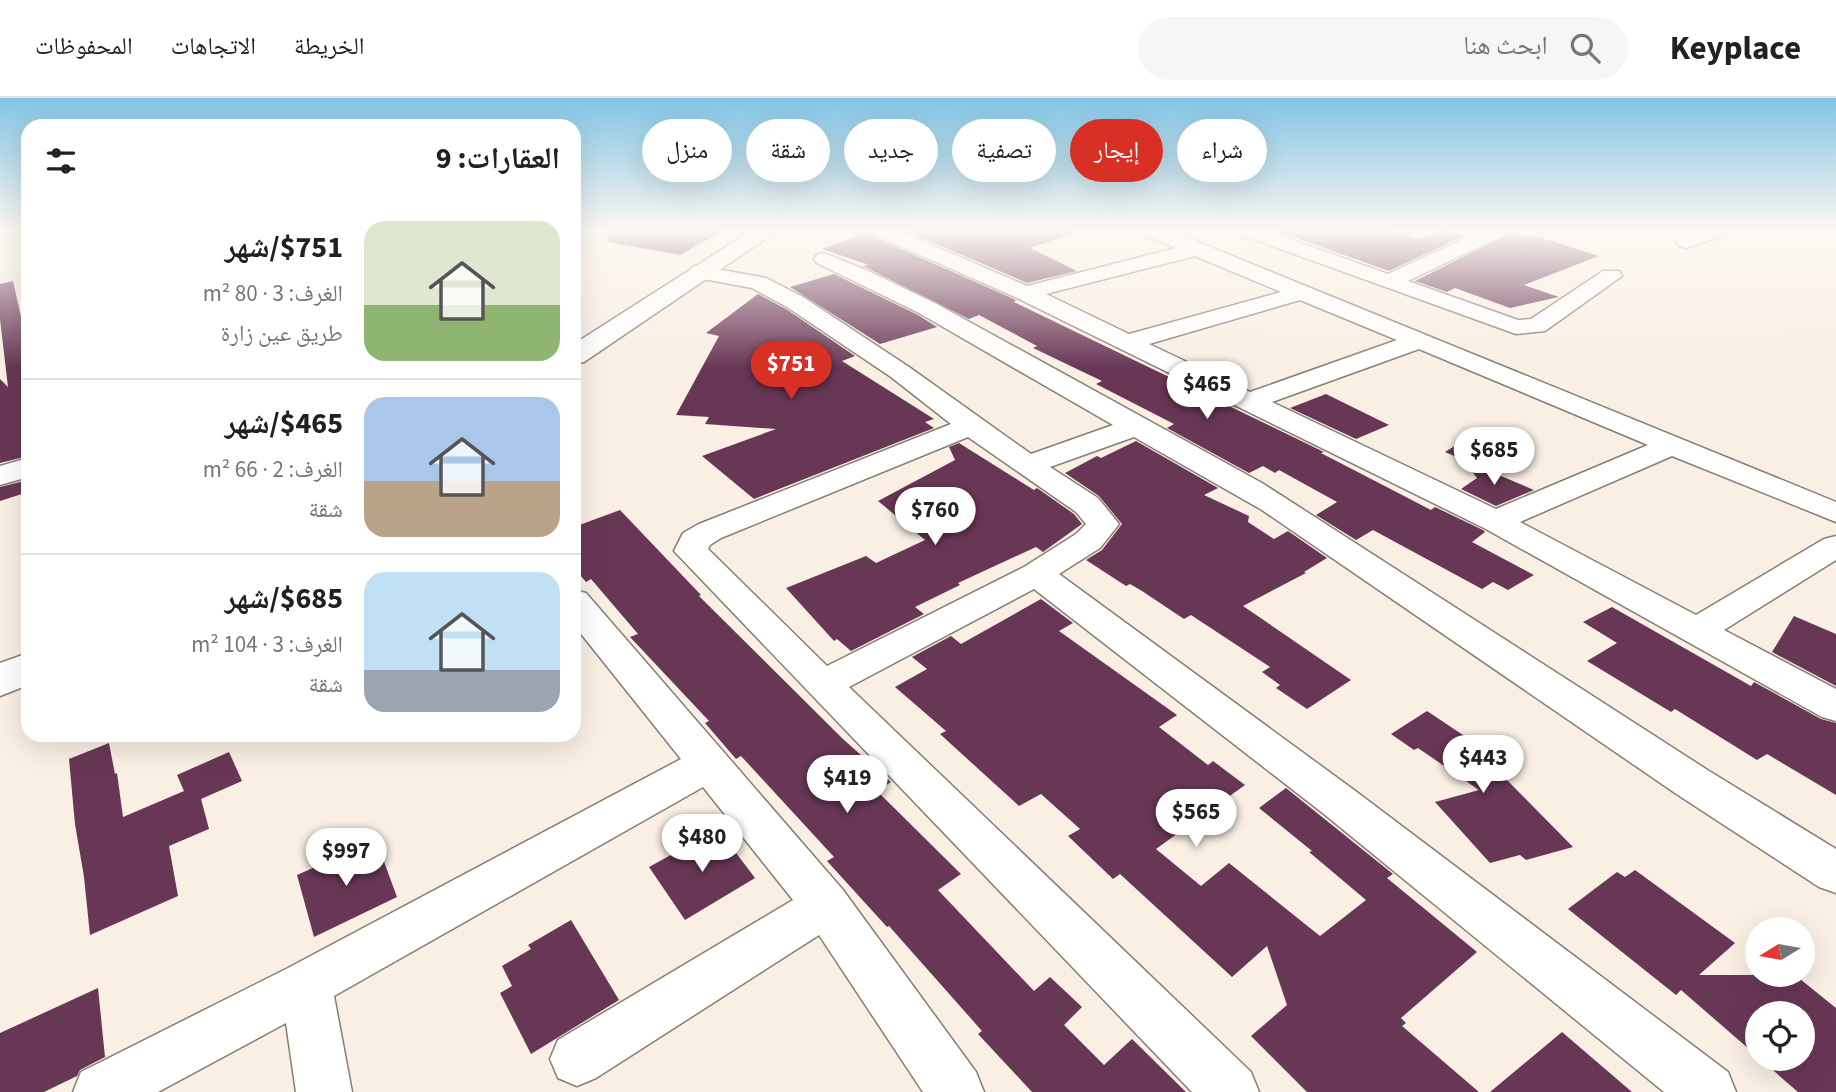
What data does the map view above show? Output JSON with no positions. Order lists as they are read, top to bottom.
{
  "north": "left",
  "page": {
    "header": "Keyplace",
    "search": "ابحث هنا",
    "nav": ["الخريطة", "الاتجاهات", "المحفوظات"],
    "chip": [
      "شراء",
      "إيجار",
      "تصفية",
      "جديد",
      "شقة",
      "منزل"
    ],
    "heading": "العقارات: 9",
    "list": [
      {
        "name": "$751/شهر",
        "note": "الغرف: 3 · 80 m² · طريق عين زارة"
      },
      {
        "name": "$465/شهر",
        "note": "الغرف: 2 · 66 m² · شقة"
      },
      {
        "name": "$685/شهر",
        "note": "الغرف: 3 · 104 m² · شقة"
      }
    ],
    "price": [
      "$751",
      "$465",
      "$685",
      "$760",
      "$443",
      "$419",
      "$565",
      "$480",
      "$997"
    ]
  }
}
